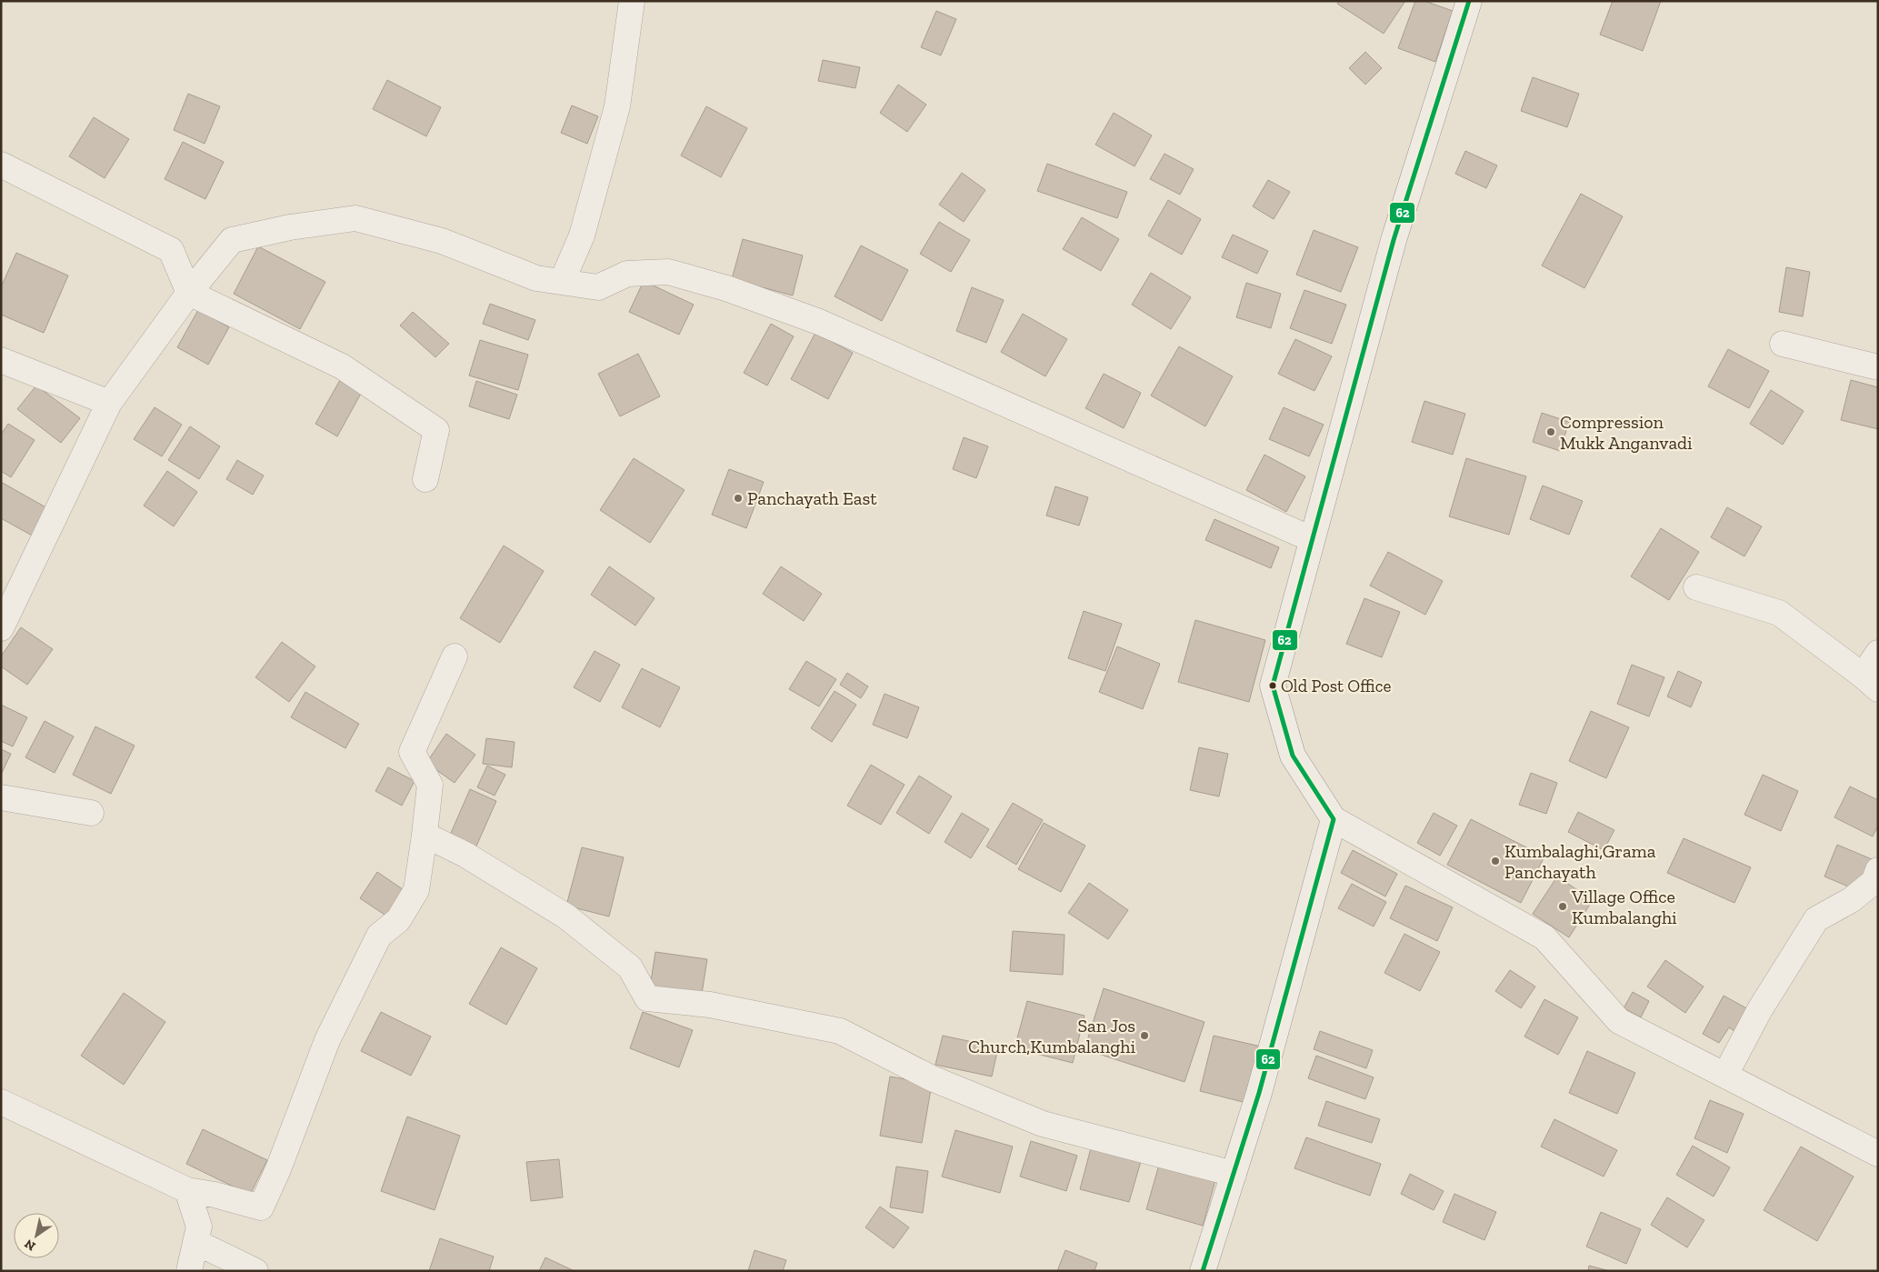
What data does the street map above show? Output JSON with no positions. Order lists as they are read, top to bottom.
{
  "places": [
    "Compression Mukk Anganvadi",
    "Panchayath East",
    "Old Post Office",
    "Kumbalaghi,Grama Panchayath",
    "Village Office Kumbalanghi",
    "San Jos Church,Kumbalanghi"
  ],
  "lines": ["transit line 62"],
  "north": "bottom left"
}
